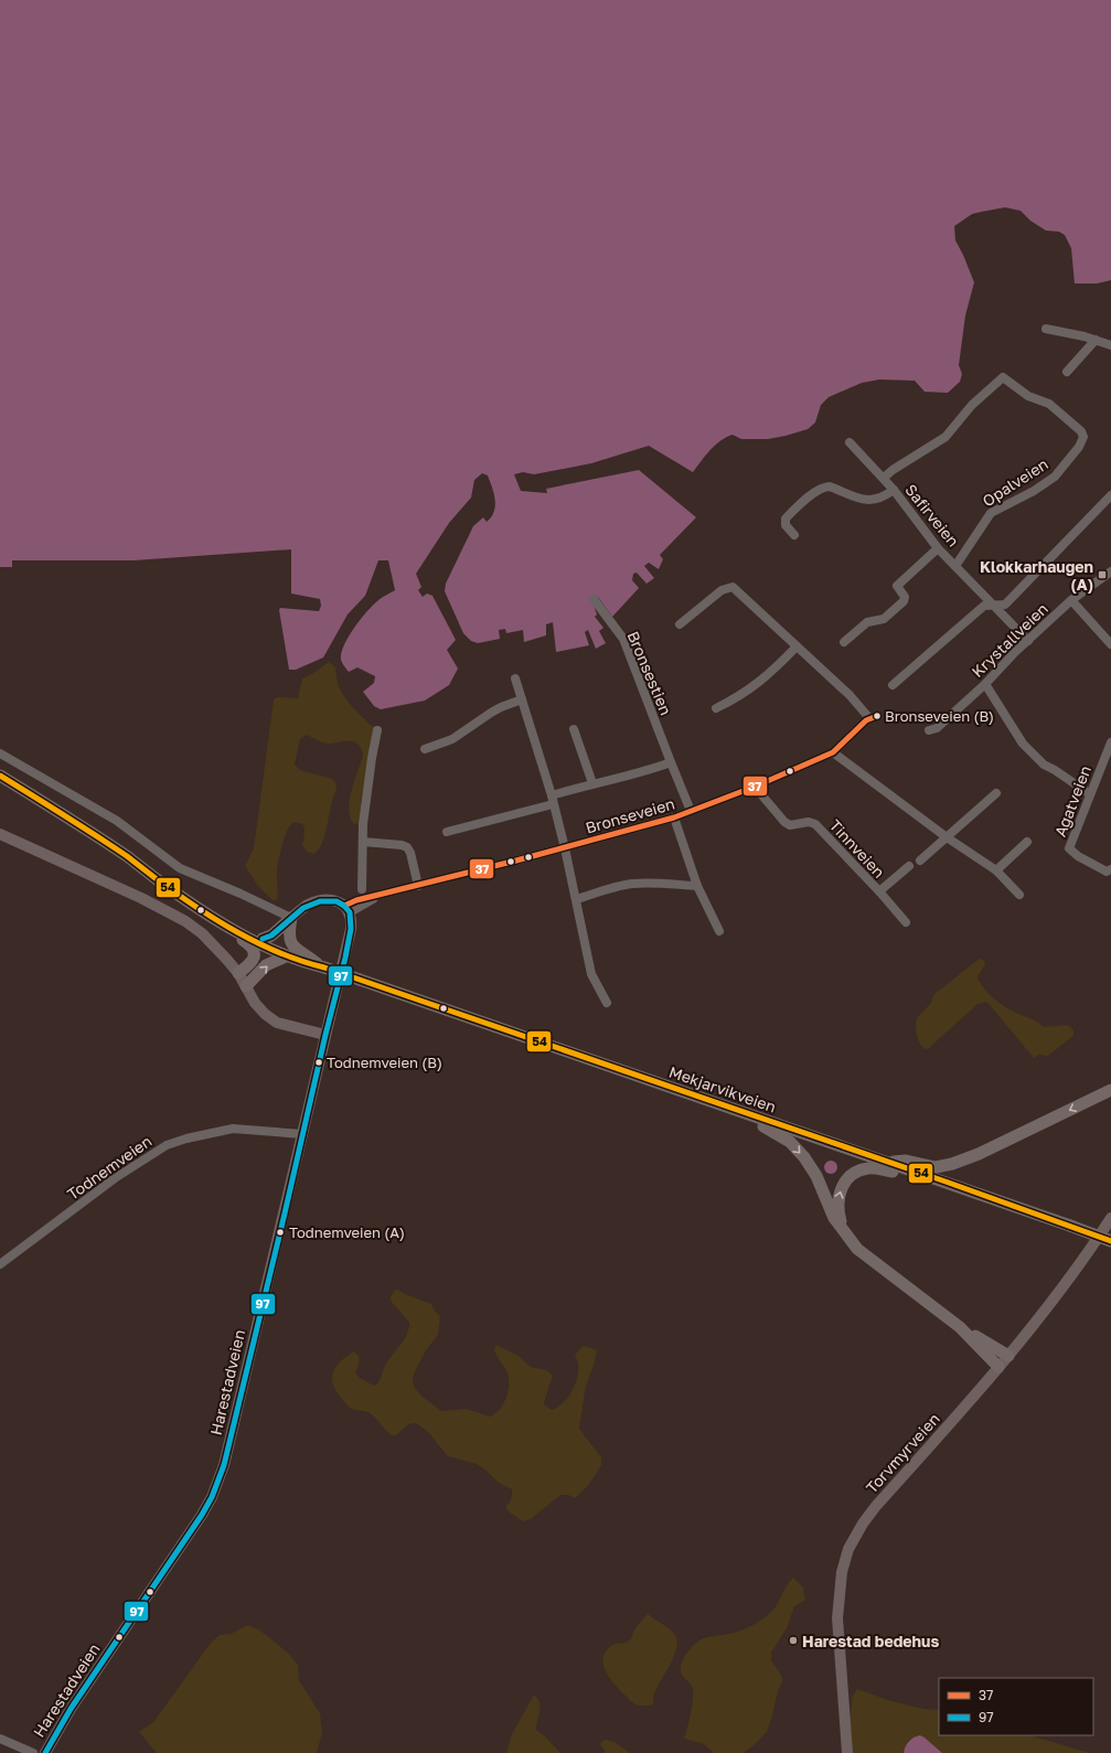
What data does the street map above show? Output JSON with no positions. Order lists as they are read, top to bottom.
{
  "streets": {
    "highway": ["Mekjarvikveien"],
    "main road": ["Harestadveien", "Torvmyrveien"],
    "street": [
      "Opalveien",
      "Safirveien",
      "Krystallveien",
      "Bronsestien",
      "Agatveien",
      "Bronseveien",
      "Tinnveien",
      "Todnemveien"
    ]
  },
  "crossings": [
    ["Opalveien", "Safirveien"],
    ["Safirveien", "Krystallveien"],
    ["Bronsestien", "Bronseveien"],
    ["Bronseveien", "Tinnveien"],
    ["Bronseveien", "Harestadveien"],
    ["Todnemveien", "Harestadveien"]
  ],
  "places": {
    "transit": ["Klokkarhaugen (A)"],
    "other": [
      "Bronseveien (B)",
      "Todnemveien (B)",
      "Todnemveien (A)",
      "Harestad bedehus"
    ]
  },
  "lines": ["transit line 37", "transit line 54", "transit line 97"],
  "legend": ["37", "97"]
}
